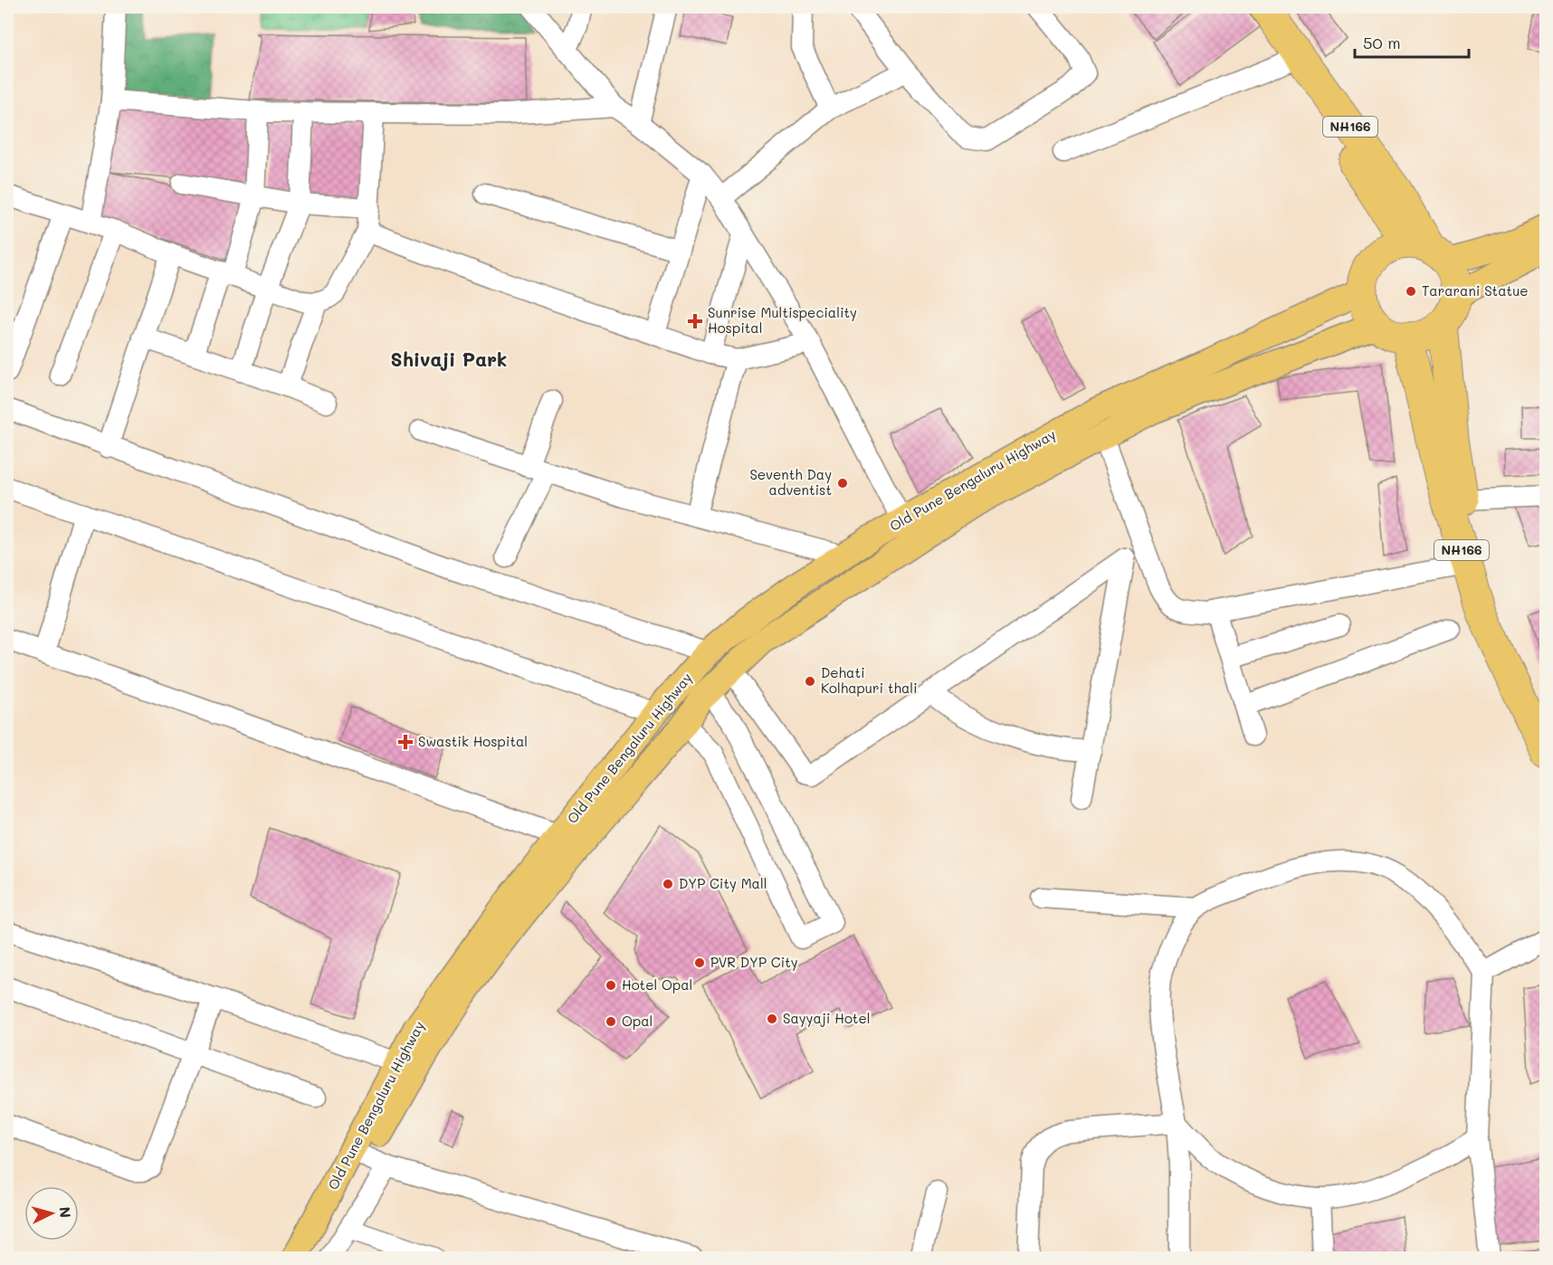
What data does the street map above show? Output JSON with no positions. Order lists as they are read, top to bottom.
{
  "streets": {
    "highway": ["NH166"],
    "main road": ["Old Pune Bengaluru Highway"]
  },
  "crossings": [
    ["NH166", "Old Pune Bengaluru Highway"]
  ],
  "districts": ["Shivaji Park"],
  "places": {
    "other": [
      "Tararani Statue",
      "Seventh Day adventist",
      "Dehati Kolhapuri thali",
      "DYP City Mall",
      "PVR DYP City",
      "Hotel Opal",
      "Sayyaji Hotel",
      "Opal"
    ],
    "health": ["Sunrise Multispeciality Hospital", "Swastik Hospital"]
  },
  "scale_bar": "50 m",
  "north": "right"
}
